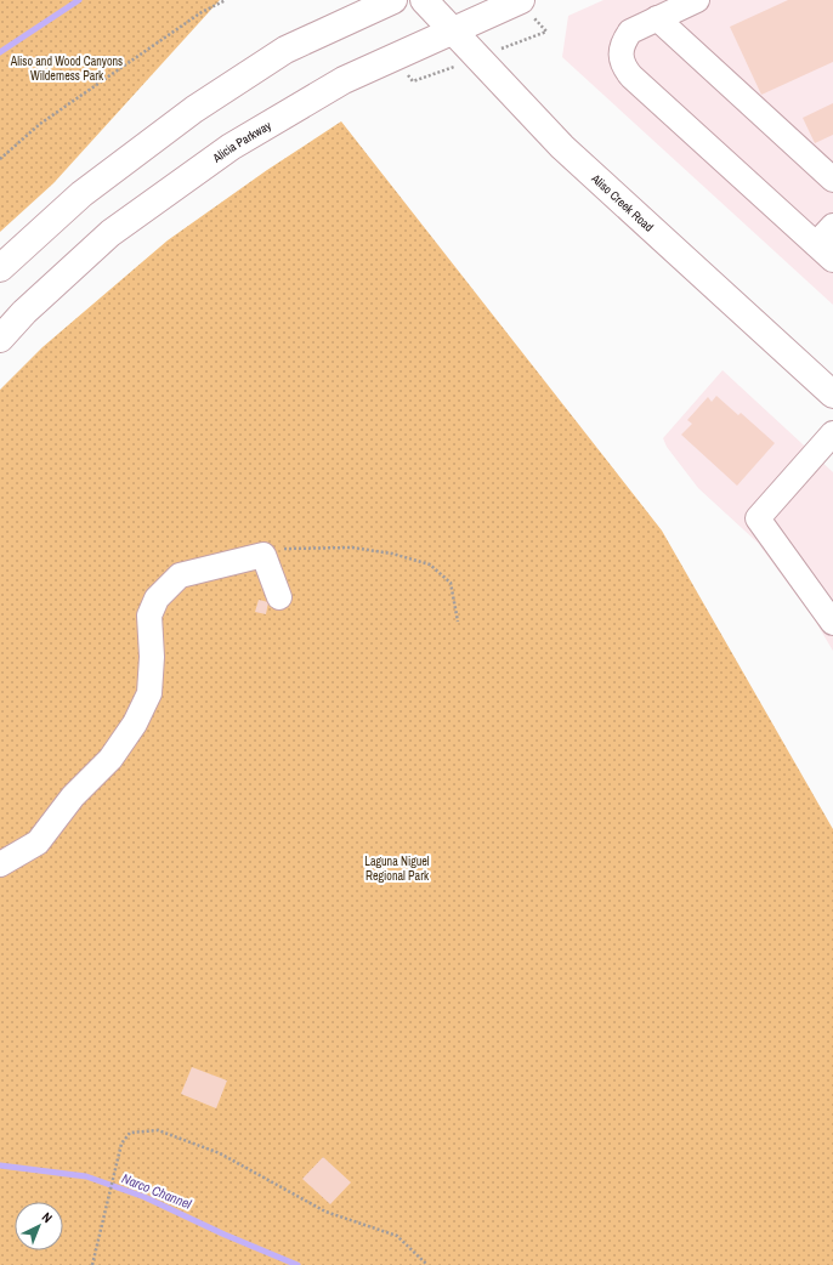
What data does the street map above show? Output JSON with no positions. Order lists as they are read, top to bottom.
{
  "streets": {
    "main road": ["Alicia Parkway", "Aliso Creek Road"]
  },
  "crossings": [
    ["Alicia Parkway", "Aliso Creek Road"]
  ],
  "water": ["Narco Channel"],
  "parks": ["Aliso and Wood Canyons Wilderness Park", "Laguna Niguel Regional Park"],
  "north": "top right"
}
